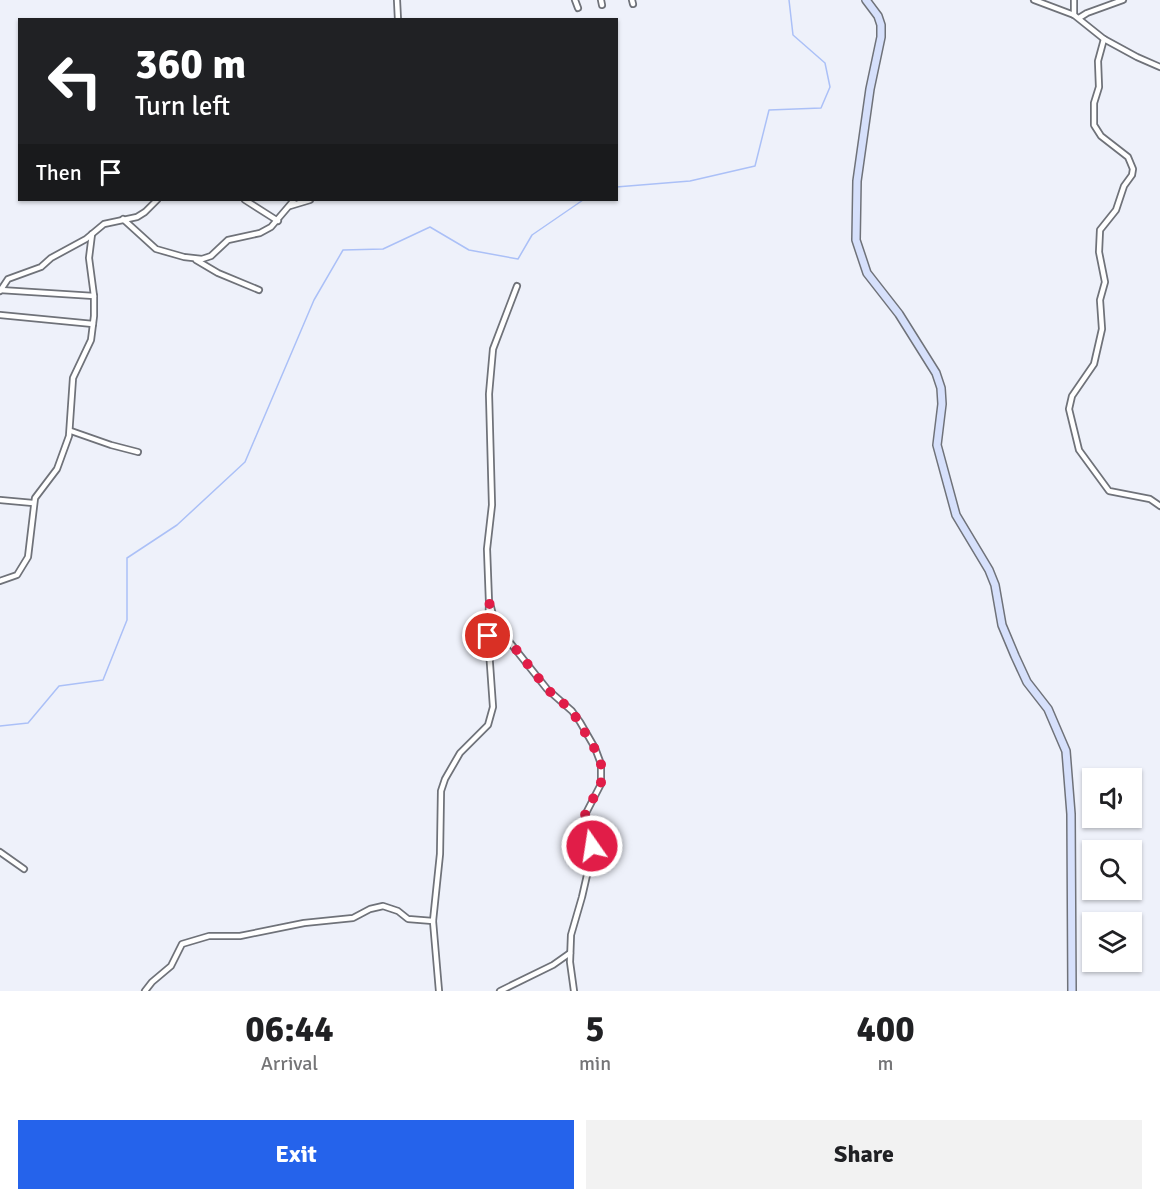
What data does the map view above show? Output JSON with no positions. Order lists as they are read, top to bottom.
{
  "page": {
    "turn": ["360 m", "Turn left"],
    "then": "Then",
    "eta": [
      "06:44",
      "Arrival",
      "5",
      "min",
      "400",
      "m"
    ],
    "buttons": ["Exit", "Share"]
  }
}
